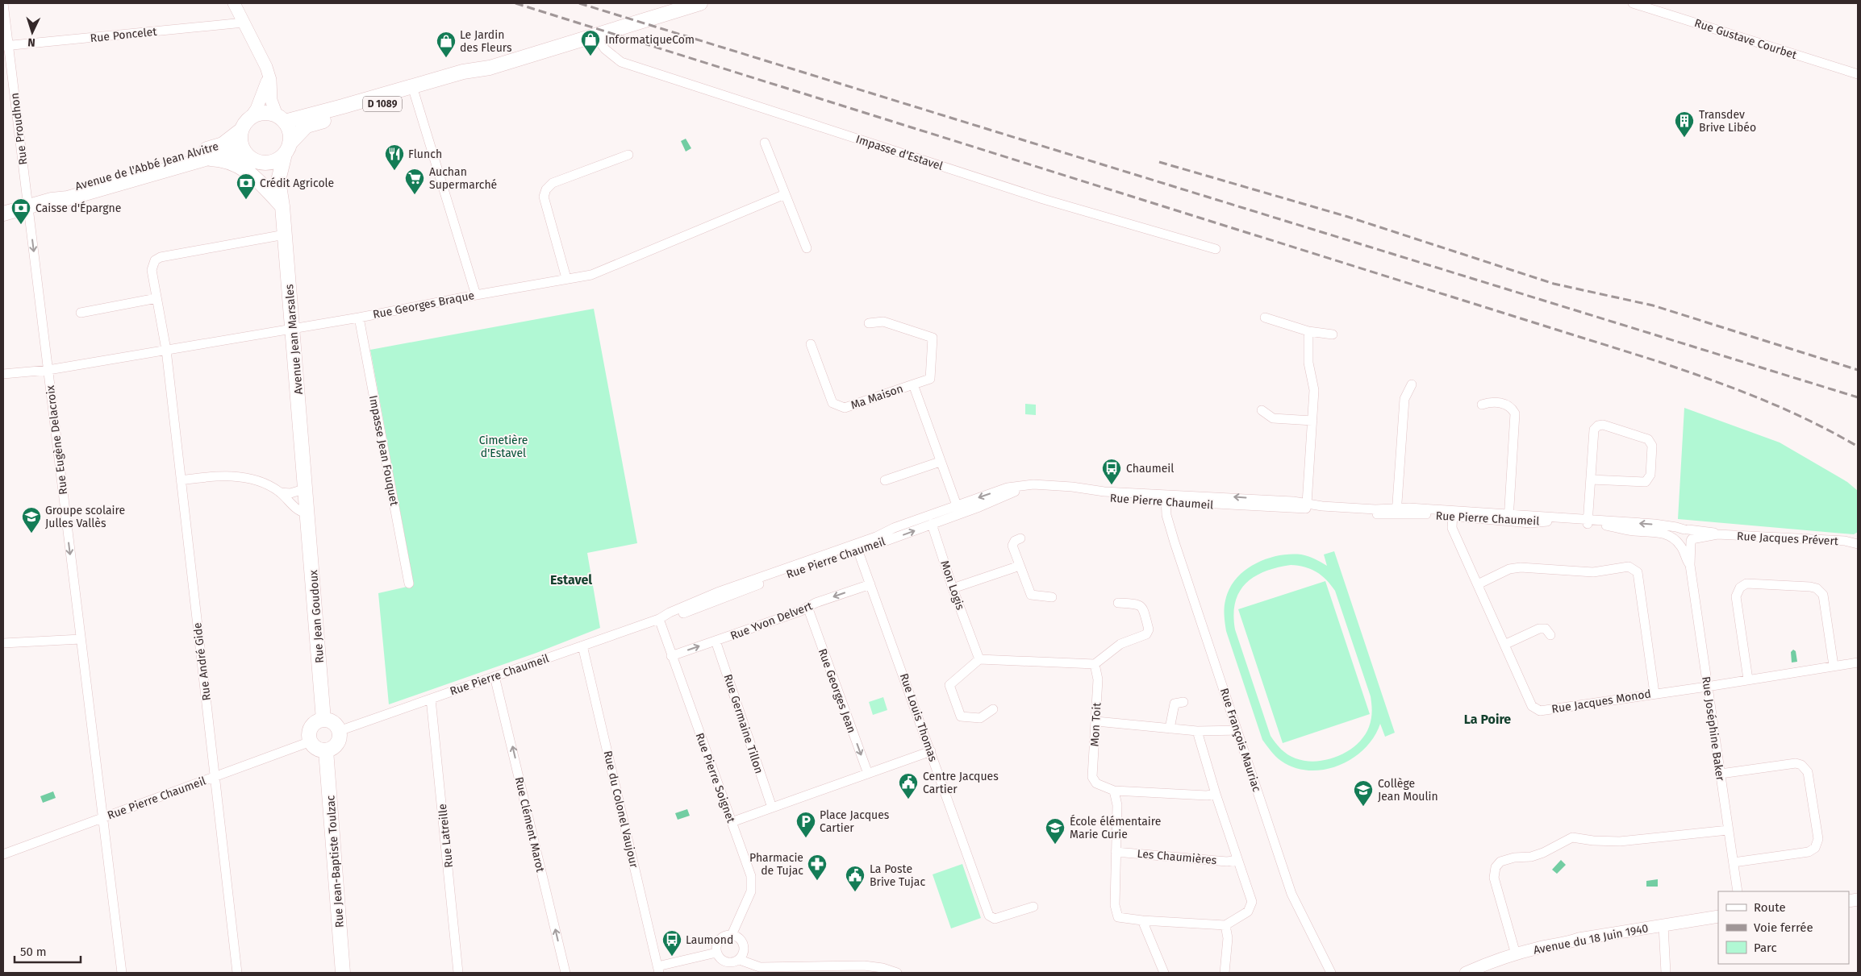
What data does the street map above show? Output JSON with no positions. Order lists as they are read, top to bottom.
{
  "streets": {
    "main road": [
      "D 1089",
      "Avenue de l'Abbé Jean Alvitre",
      "Avenue Jean Marsales",
      "Rue Jean Goudoux",
      "Rue Jean-Baptiste Toulzac"
    ],
    "street": [
      "Rue Poncelet",
      "Rue Gustave Courbet",
      "Rue Proudhon",
      "Impasse d'Estavel",
      "Rue Georges Braque",
      "Ma Maison",
      "Rue Eugène Delacroix",
      "Impasse Jean Fouquet",
      "Rue Pierre Chaumeil",
      "Rue Jacques Prévert",
      "Mon Logis",
      "Rue Yvon Delvert",
      "Rue André Gide",
      "Rue Georges Jean",
      "Rue Jacques Monod",
      "Rue Louis Thomas",
      "Rue Germaine Tillon",
      "Mon Toit",
      "Rue Joséphine Baker",
      "Rue François Mauriac",
      "Rue Pierre Soignet",
      "Rue du Colonel Vaujour",
      "Rue Clément Marot",
      "Rue Latreille",
      "Les Chaumières",
      "Avenue du 18 Juin 1940"
    ]
  },
  "crossings": [
    ["Rue Poncelet", "Rue Proudhon"],
    ["D 1089", "Impasse d'Estavel"],
    ["D 1089", "Avenue de l'Abbé Jean Alvitre"],
    ["D 1089", "Avenue Jean Marsales"],
    ["Rue Proudhon", "Avenue de l'Abbé Jean Alvitre"],
    ["Rue Proudhon", "Rue Eugène Delacroix"],
    ["Avenue de l'Abbé Jean Alvitre", "Avenue Jean Marsales"],
    ["Avenue de l'Abbé Jean Alvitre", "Rue Eugène Delacroix"],
    ["Rue Georges Braque", "Avenue Jean Marsales"],
    ["Rue Georges Braque", "Rue Eugène Delacroix"],
    ["Rue Georges Braque", "Impasse Jean Fouquet"],
    ["Rue Georges Braque", "Rue André Gide"],
    ["Avenue Jean Marsales", "Rue Jean Goudoux"],
    ["Avenue Jean Marsales", "Rue André Gide"],
    ["Ma Maison", "Rue Pierre Chaumeil"],
    ["Rue Eugène Delacroix", "Rue Pierre Chaumeil"],
    ["Rue Pierre Chaumeil", "Rue Jacques Prévert"],
    ["Rue Pierre Chaumeil", "Mon Logis"],
    ["Rue Pierre Chaumeil", "Rue Jean Goudoux"],
    ["Rue Pierre Chaumeil", "Rue André Gide"],
    ["Rue Pierre Chaumeil", "Rue Jacques Monod"],
    ["Rue Pierre Chaumeil", "Rue Louis Thomas"],
    ["Rue Pierre Chaumeil", "Rue Joséphine Baker"],
    ["Rue Pierre Chaumeil", "Rue François Mauriac"],
    ["Rue Pierre Chaumeil", "Rue Pierre Soignet"],
    ["Rue Pierre Chaumeil", "Rue du Colonel Vaujour"],
    ["Rue Pierre Chaumeil", "Rue Clément Marot"],
    ["Rue Pierre Chaumeil", "Rue Latreille"],
    ["Rue Pierre Chaumeil", "Rue Jean-Baptiste Toulzac"],
    ["Rue Jacques Prévert", "Rue Joséphine Baker"],
    ["Rue Jean Goudoux", "Rue Jean-Baptiste Toulzac"],
    ["Rue Yvon Delvert", "Rue Georges Jean"],
    ["Rue Yvon Delvert", "Rue Louis Thomas"],
    ["Rue Yvon Delvert", "Rue Germaine Tillon"],
    ["Rue Yvon Delvert", "Rue Pierre Soignet"],
    ["Rue Jacques Monod", "Rue Joséphine Baker"]
  ],
  "one_way": ["Rue Eugène Delacroix", "Rue Georges Jean", "Rue Clément Marot"],
  "districts": ["Estavel", "La Poire"],
  "parks": ["Cimetière d'Estavel"],
  "places": {
    "shop": ["InformatiqueCom", "Le Jardin des Fleurs"],
    "building": ["Transdev Brive Libéo"],
    "restaurant": ["Flunch"],
    "supermarket": ["Auchan Supermarché"],
    "bank": ["Crédit Agricole", "Caisse d'Épargne"],
    "bus stop": ["Chaumeil", "Laumond"],
    "school or university": ["Groupe scolaire Julles Vallès", "Collège Jean Moulin", "École élémentaire Marie Curie"],
    "public building": ["Centre Jacques Cartier", "La Poste Brive Tujac"],
    "parking": ["Place Jacques Cartier"],
    "pharmacy": ["Pharmacie de Tujac"]
  },
  "legend": ["Route", "Voie ferrée", "Parc"],
  "scale_bar": "50 m",
  "north": "bottom"
}
